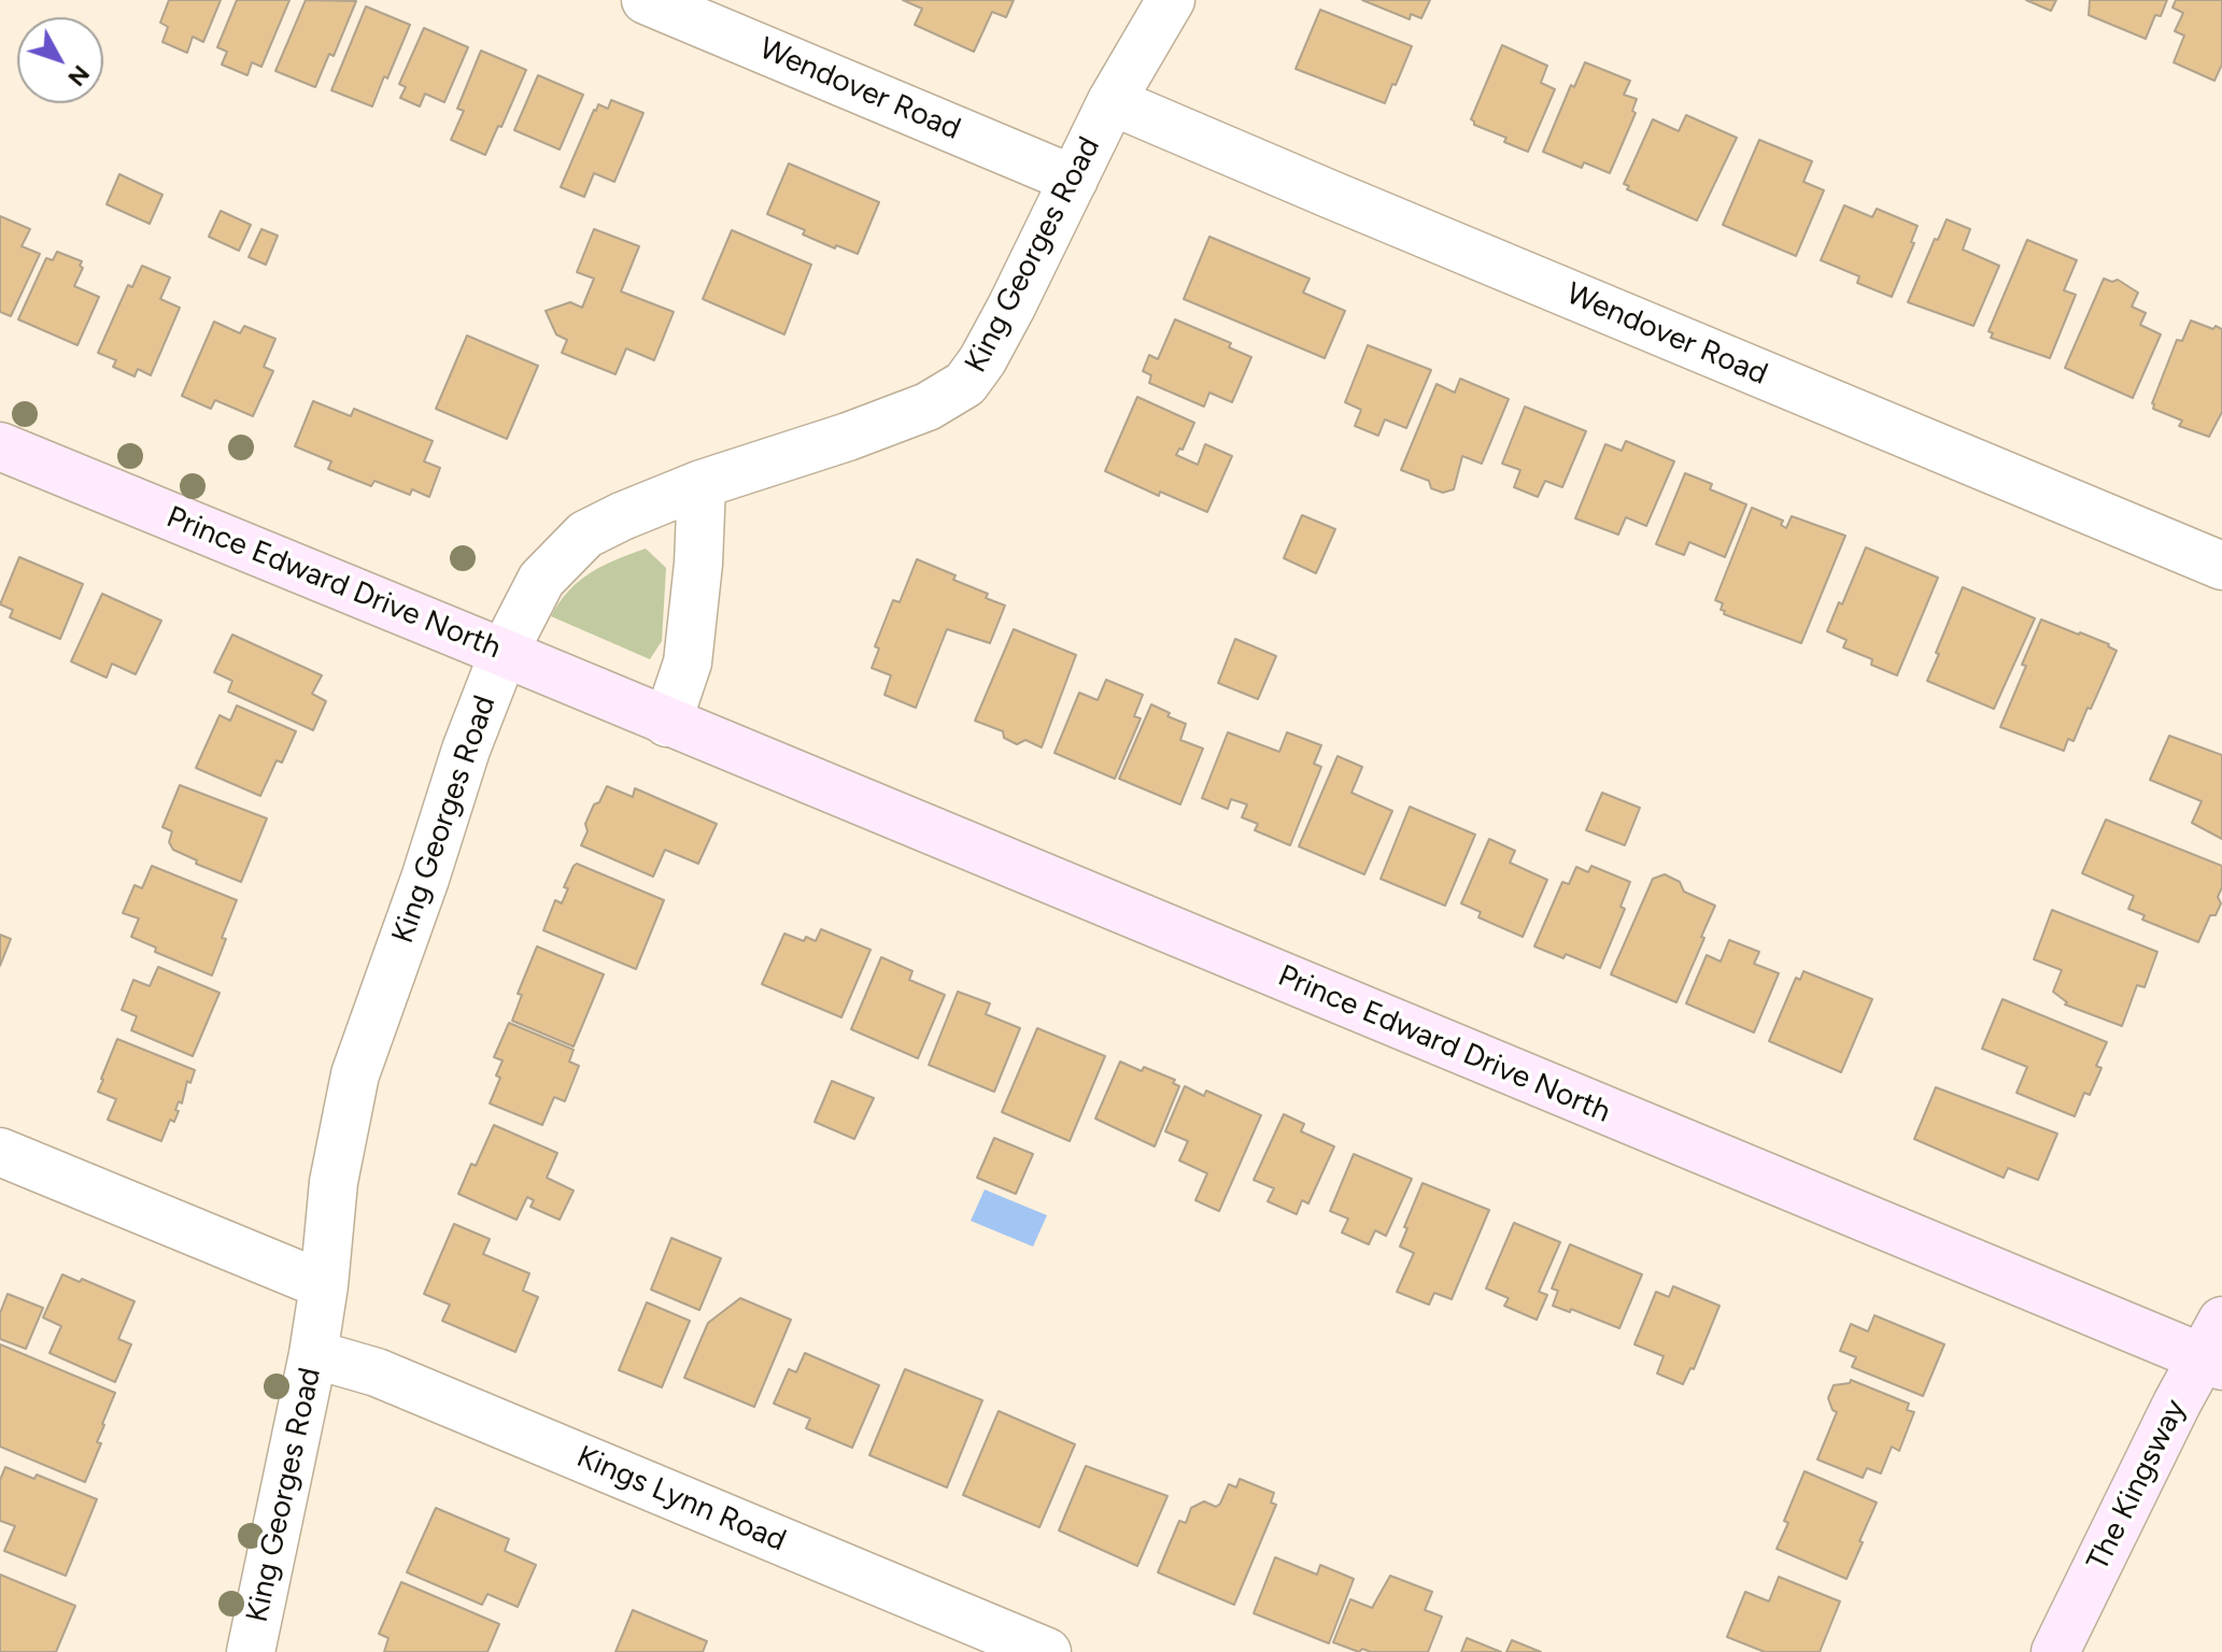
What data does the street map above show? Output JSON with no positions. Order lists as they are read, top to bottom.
{
  "streets": {
    "street": [
      "Wendover Road",
      "King Georges Road",
      "Prince Edward Drive North",
      "The Kingsway",
      "Kings Lynn Road"
    ]
  },
  "crossings": [
    ["Wendover Road", "King Georges Road"],
    ["King Georges Road", "Prince Edward Drive North"],
    ["King Georges Road", "Kings Lynn Road"],
    ["Prince Edward Drive North", "The Kingsway"]
  ],
  "north": "bottom right"
}
